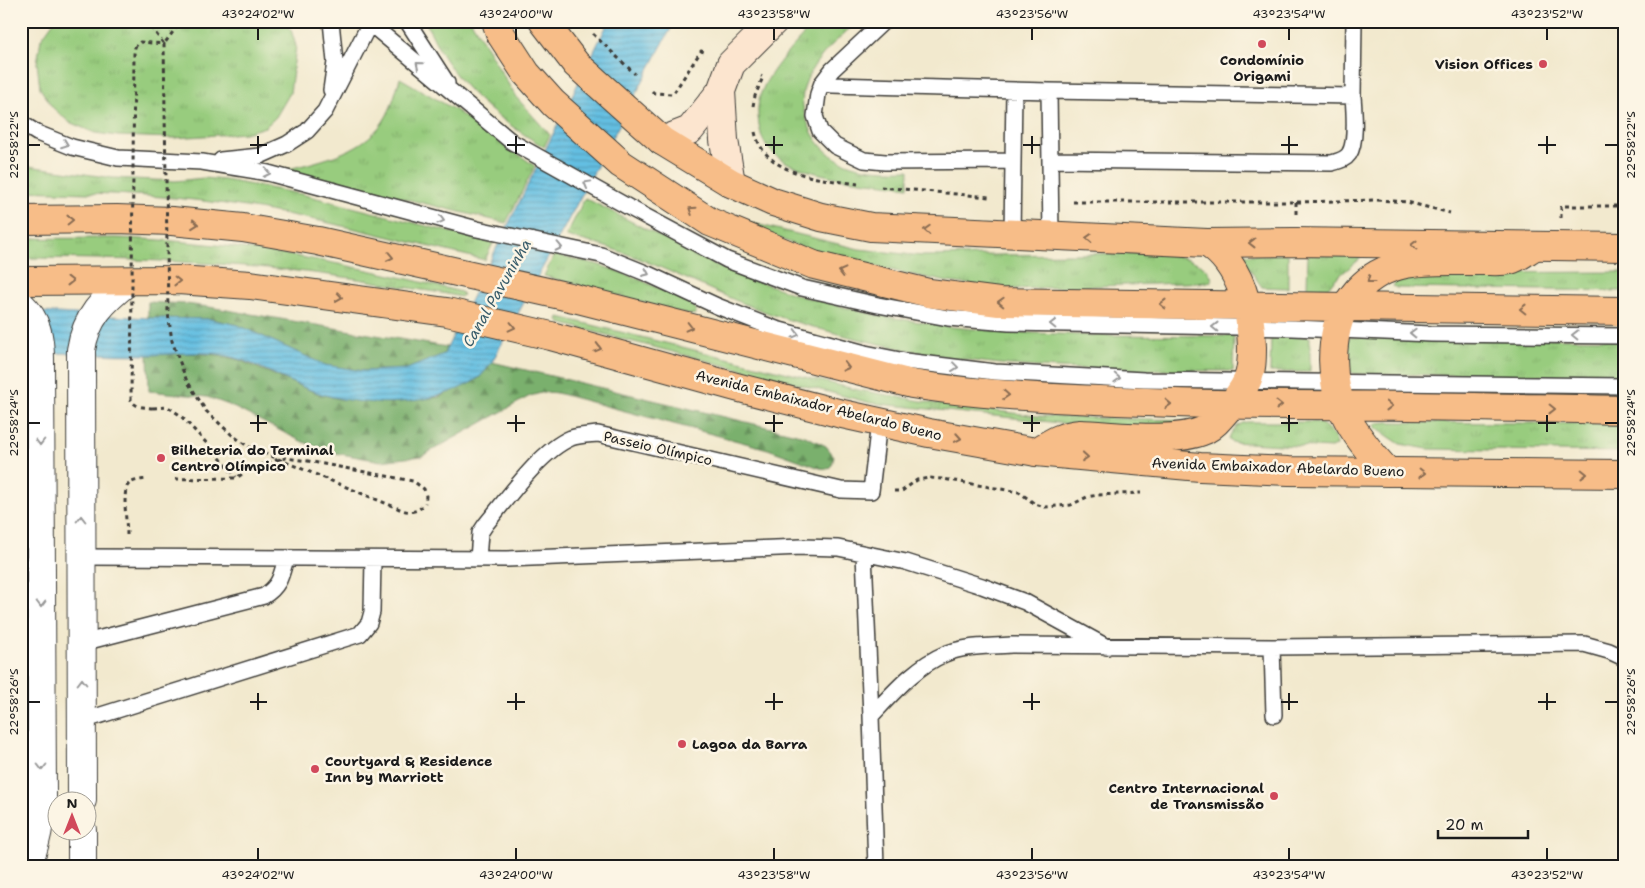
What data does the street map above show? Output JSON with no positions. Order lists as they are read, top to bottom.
{
  "streets": {
    "main road": ["Avenida Embaixador Abelardo Bueno"],
    "lane": ["Passeio Olímpico"]
  },
  "crossings": [
    ["Avenida Embaixador Abelardo Bueno", "Passeio Olímpico"]
  ],
  "water": ["Canal Pavuninha"],
  "places": [
    "Condomínio Origami",
    "Vision Offices",
    "Bilheteria do Terminal Centro Olímpico",
    "Lagoa da Barra",
    "Courtyard & Residence Inn by Marriott",
    "Centro Internacional de Transmissão"
  ],
  "scale_bar": "20 m",
  "north": "top",
  "coordinates": [
    "43°24'02\"W",
    "43°24'00\"W",
    "43°23'58\"W",
    "43°23'56\"W",
    "43°23'54\"W",
    "43°23'52\"W",
    "22°58'22\"S",
    "22°58'24\"S",
    "22°58'26\"S"
  ]
}
